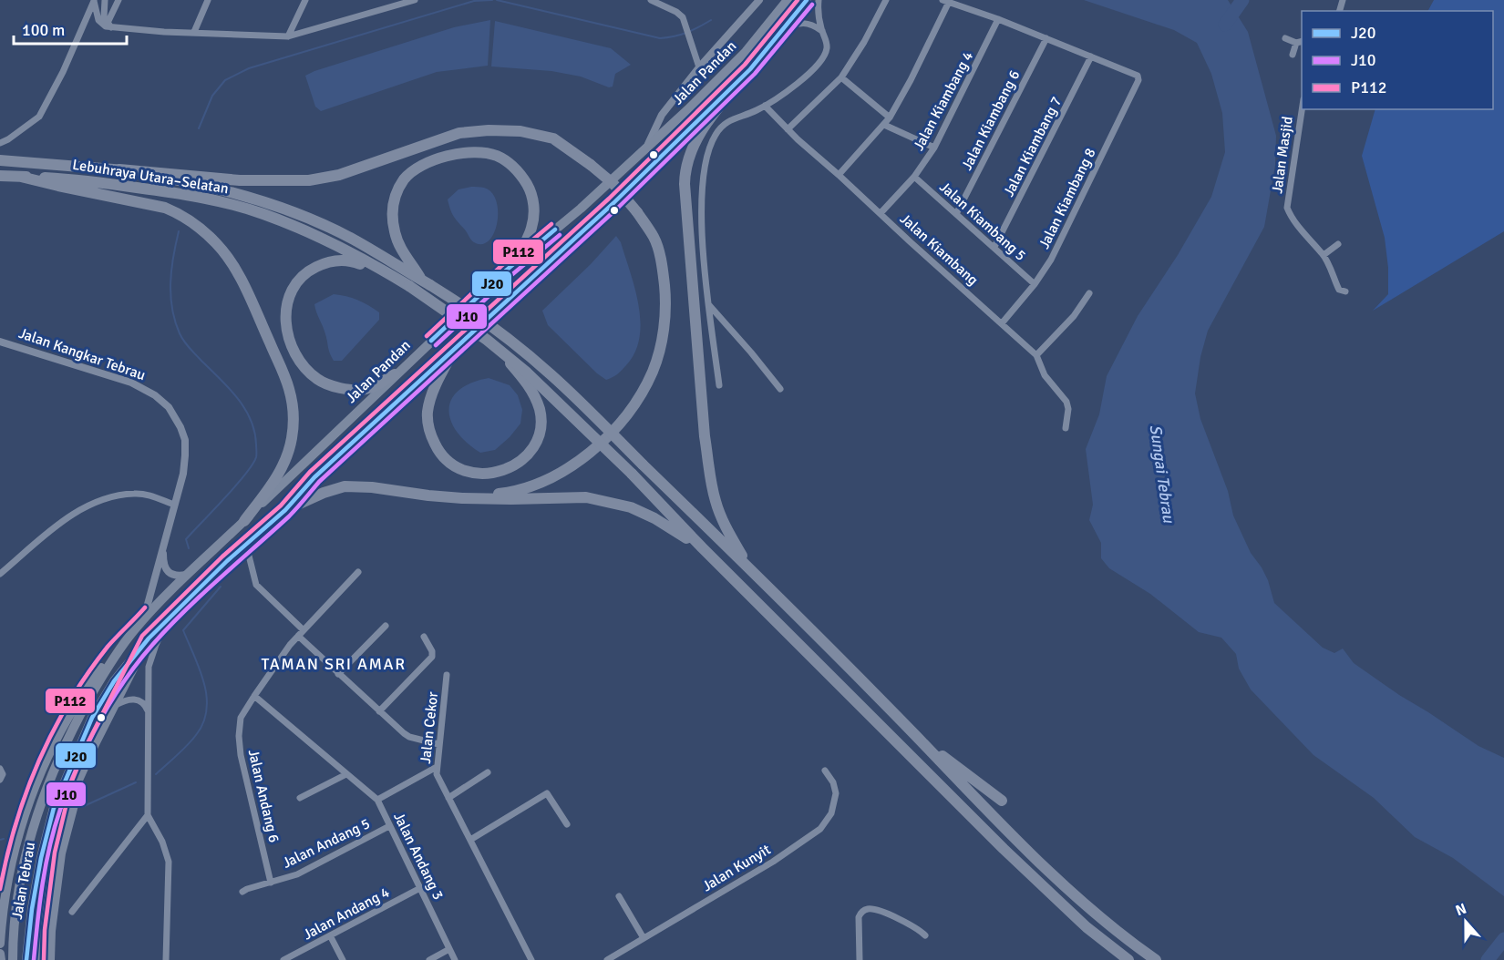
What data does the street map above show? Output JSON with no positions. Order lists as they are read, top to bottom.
{
  "streets": {
    "highway": ["Jalan Pandan", "Lebuhraya Utara–Selatan", "Jalan Tebrau"],
    "street": [
      "Jalan Kiambang 4",
      "Jalan Kiambang 6",
      "Jalan Kiambang 7",
      "Jalan Masjid",
      "Jalan Kiambang 8",
      "Jalan Kiambang 5",
      "Jalan Kiambang",
      "Jalan Kangkar Tebrau",
      "Jalan Cekor",
      "Jalan Andang 6",
      "Jalan Andang 5",
      "Jalan Andang 3",
      "Jalan Kunyit",
      "Jalan Andang 4"
    ]
  },
  "crossings": [
    ["Jalan Pandan", "Jalan Kangkar Tebrau"],
    ["Jalan Pandan", "Jalan Tebrau"],
    ["Jalan Kiambang 4", "Jalan Kiambang 5"],
    ["Jalan Kiambang 4", "Jalan Kiambang"],
    ["Jalan Kiambang 6", "Jalan Kiambang 5"],
    ["Jalan Kiambang 7", "Jalan Kiambang 8"],
    ["Jalan Kiambang 7", "Jalan Kiambang 5"],
    ["Jalan Kiambang 8", "Jalan Kiambang 5"],
    ["Jalan Kiambang 8", "Jalan Kiambang"],
    ["Jalan Andang 6", "Jalan Andang 5"],
    ["Jalan Andang 6", "Jalan Andang 3"],
    ["Jalan Andang 5", "Jalan Andang 3"],
    ["Jalan Andang 3", "Jalan Andang 4"]
  ],
  "districts": ["TAMAN SRI AMAR"],
  "water": ["Sungai Tebrau"],
  "lines": ["transit line J20", "transit line P112", "transit line J10"],
  "legend": ["J20", "J10", "P112"],
  "scale_bar": "100 m",
  "north": "top"
}
